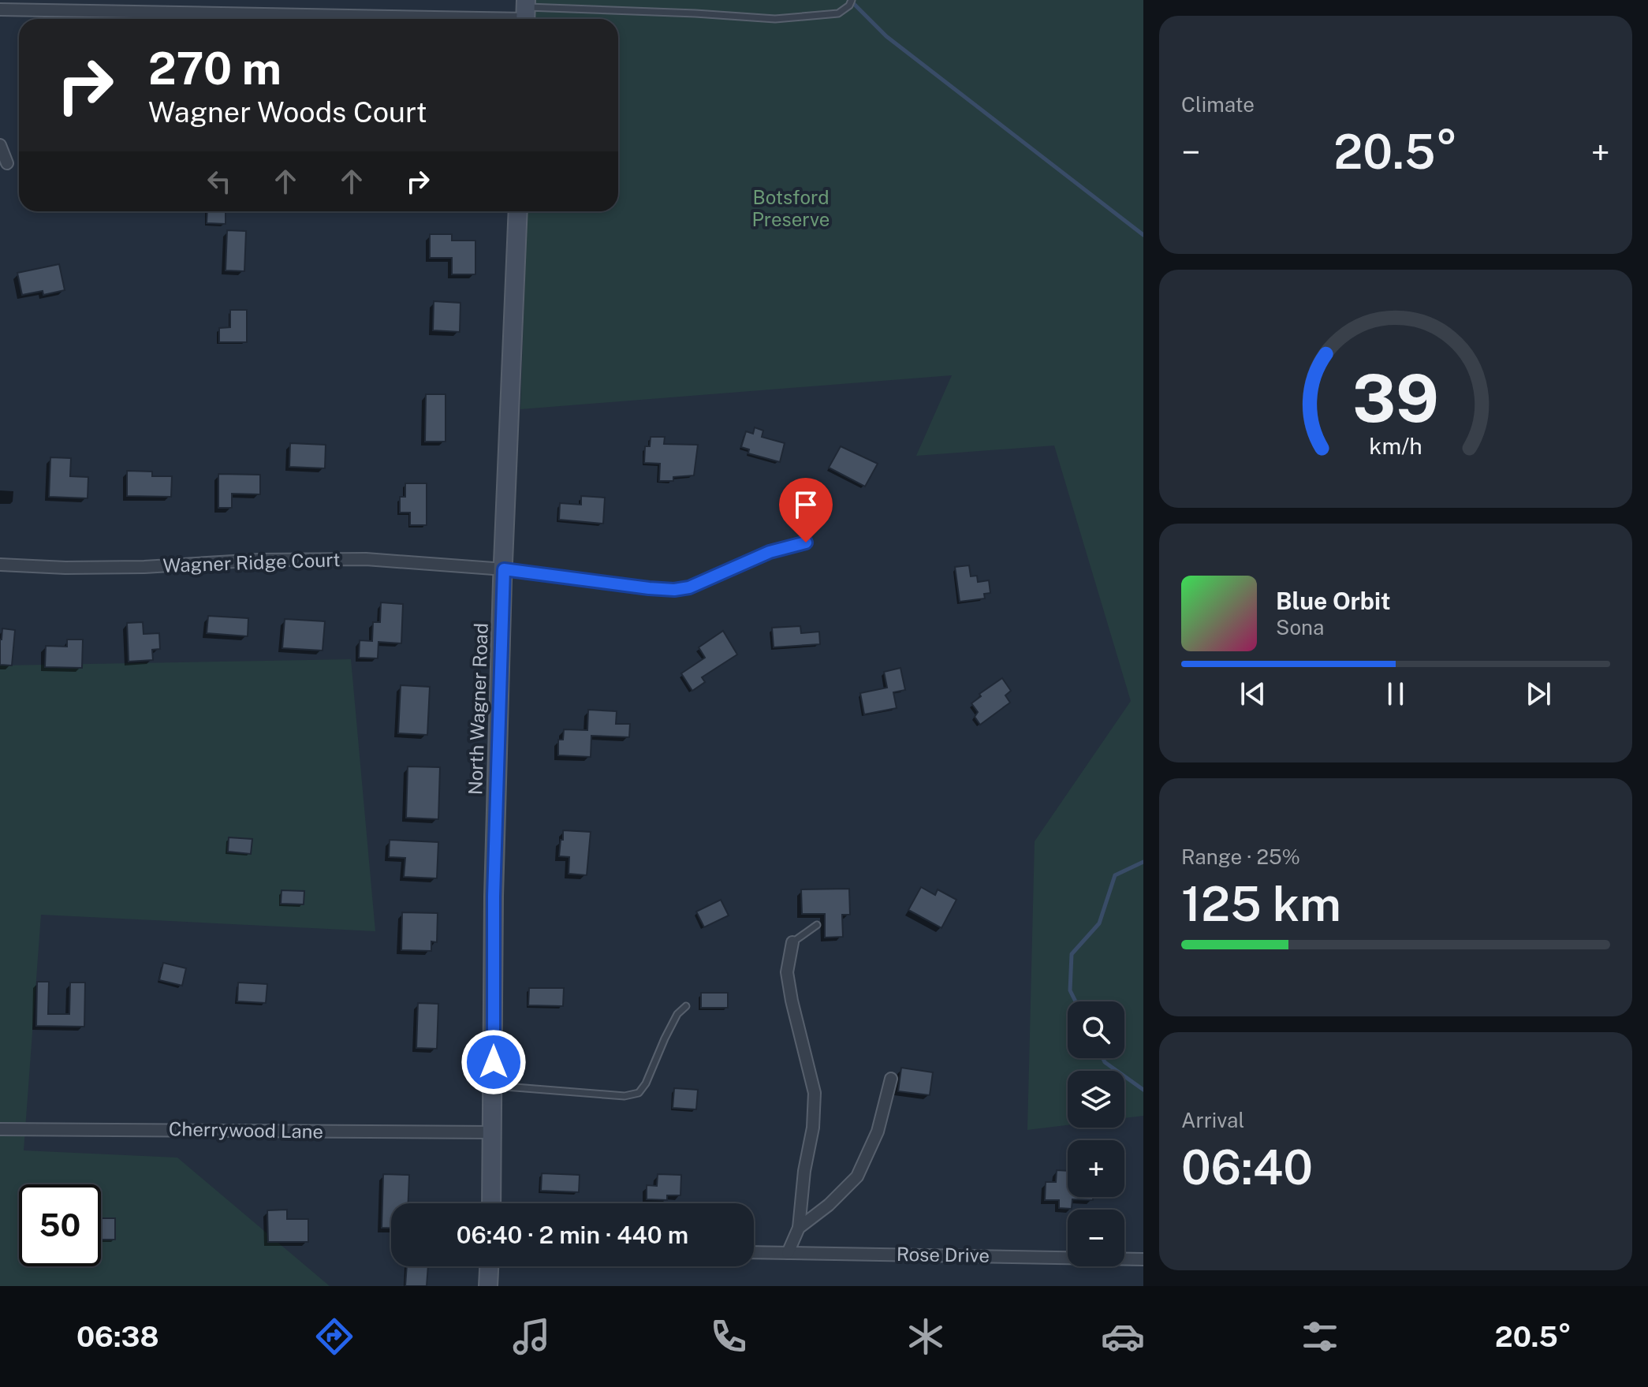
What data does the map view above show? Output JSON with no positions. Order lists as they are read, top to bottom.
{
  "streets": {
    "main road": ["North Wagner Road"],
    "street": ["Wagner Ridge Court", "Cherrywood Lane", "Rose Drive"]
  },
  "crossings": [
    ["Wagner Ridge Court", "North Wagner Road"],
    ["North Wagner Road", "Cherrywood Lane"]
  ],
  "parks": ["Botsford Preserve"],
  "page": {
    "tile": [
      "Climate",
      ["Range · 25%", "125 km"],
      ["Arrival", "06:40"]
    ],
    "turn": ["270 m", "Wagner Woods Court"],
    "heat": ["−", "20.5°", "+"],
    "song": ["Blue Orbit", "Sona"],
    "map_buttons": ["+", "−"],
    "limit": "50",
    "trip": "06:40 · 2 min · 440 m",
    "tabs": ["06:38", "20.5°"],
    "gauge": ["39", "km/h"]
  }
}
